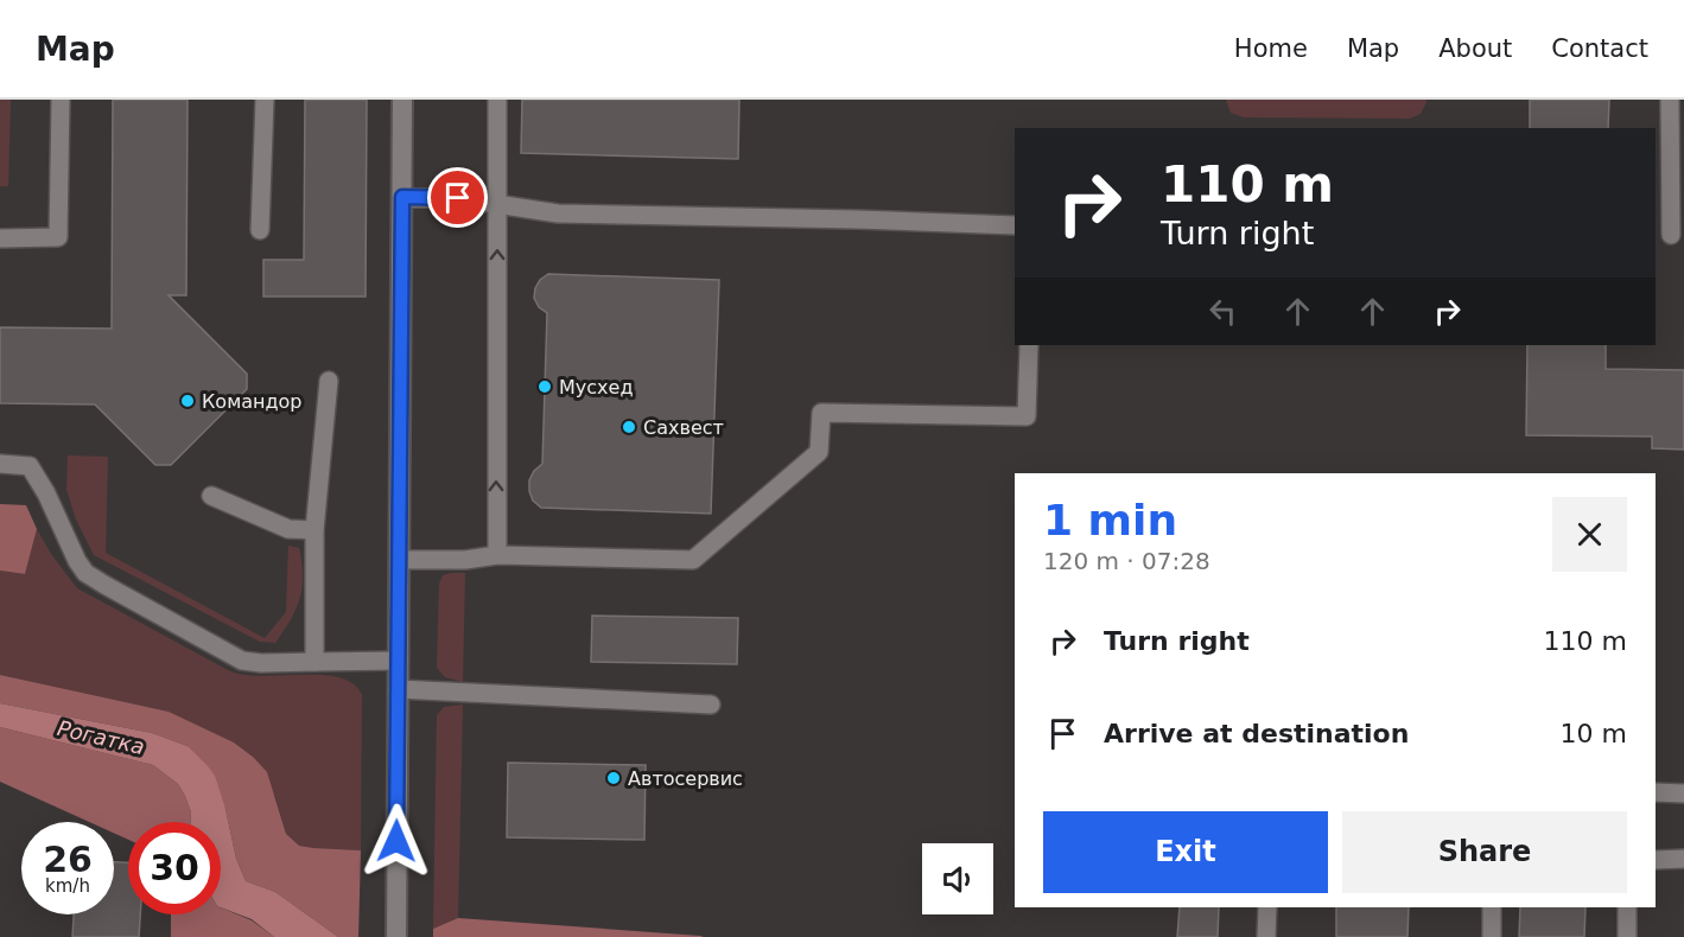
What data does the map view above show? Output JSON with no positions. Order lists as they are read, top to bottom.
{
  "water": ["Рогатка"],
  "places": [
    "Мусхед",
    "Командор",
    "Сахвест",
    "Автосервис"
  ],
  "page": {
    "header": "Map",
    "nav": [
      "Home",
      "Map",
      "About",
      "Contact"
    ],
    "turn": ["110 m", "Turn right"],
    "heading": ["1 min", "120 m · 07:28"],
    "list": [
      {
        "name": "Turn right",
        "value": "110 m"
      },
      {
        "name": "Arrive at destination",
        "value": "10 m"
      }
    ],
    "buttons": ["Exit", "Share"],
    "speed": "26 km/h",
    "limit": "30"
  }
}
